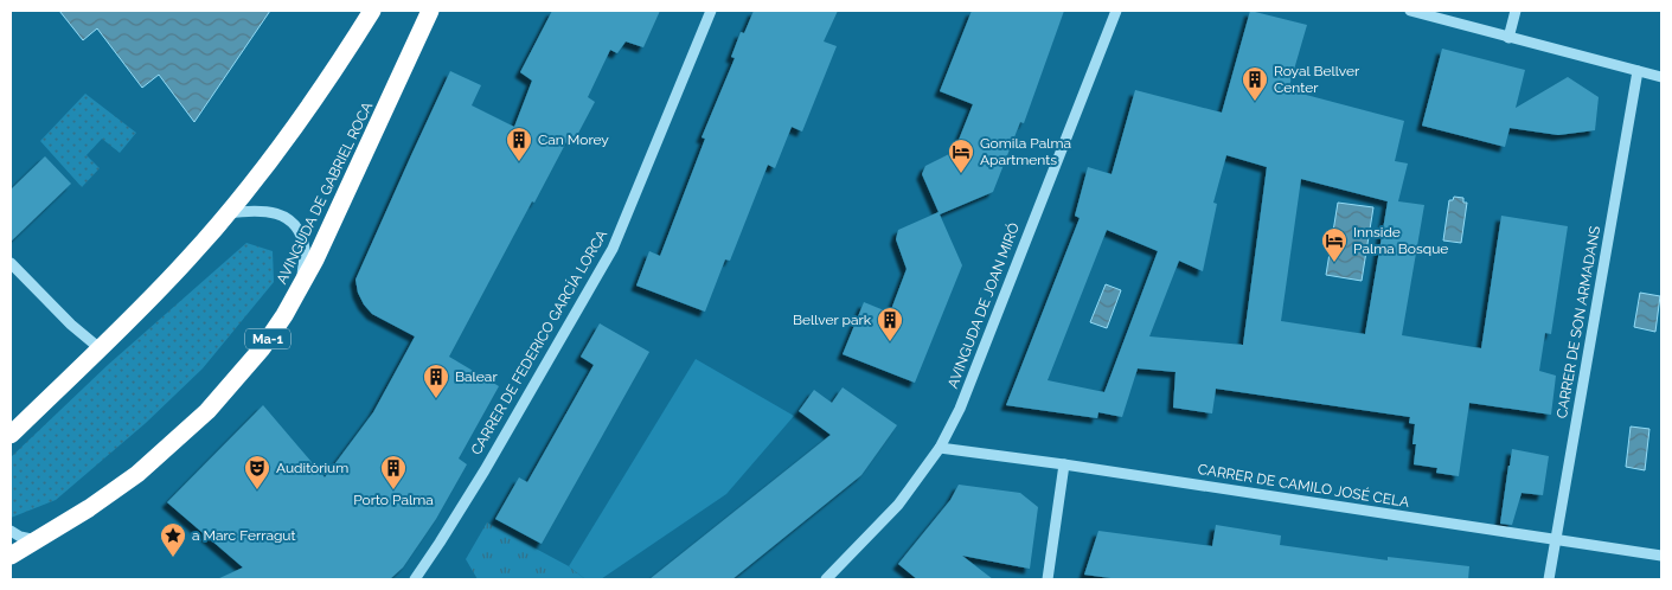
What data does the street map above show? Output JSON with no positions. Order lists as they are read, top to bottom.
{
  "streets": {
    "highway": ["AVINGUDA DE GABRIEL ROCA", "Ma-1"],
    "street": [
      "AVINGUDA DE JOAN MIRÓ",
      "CARRER DE SON ARMADANS",
      "CARRER DE FEDERICO GARCÍA LORCA",
      "CARRER DE CAMILO JOSÉ CELA"
    ]
  },
  "crossings": [
    ["AVINGUDA DE JOAN MIRÓ", "CARRER DE CAMILO JOSÉ CELA"],
    ["CARRER DE SON ARMADANS", "CARRER DE CAMILO JOSÉ CELA"]
  ],
  "places": {
    "building": [
      "Royal Bellver Center",
      "Can Morey",
      "Bellver park",
      "Balear",
      "Porto Palma"
    ],
    "hotel": ["Gomila Palma Apartments", "Innside Palma Bosque"],
    "theatre": ["Auditòrium"],
    "place": ["a Marc Ferragut"]
  }
}
